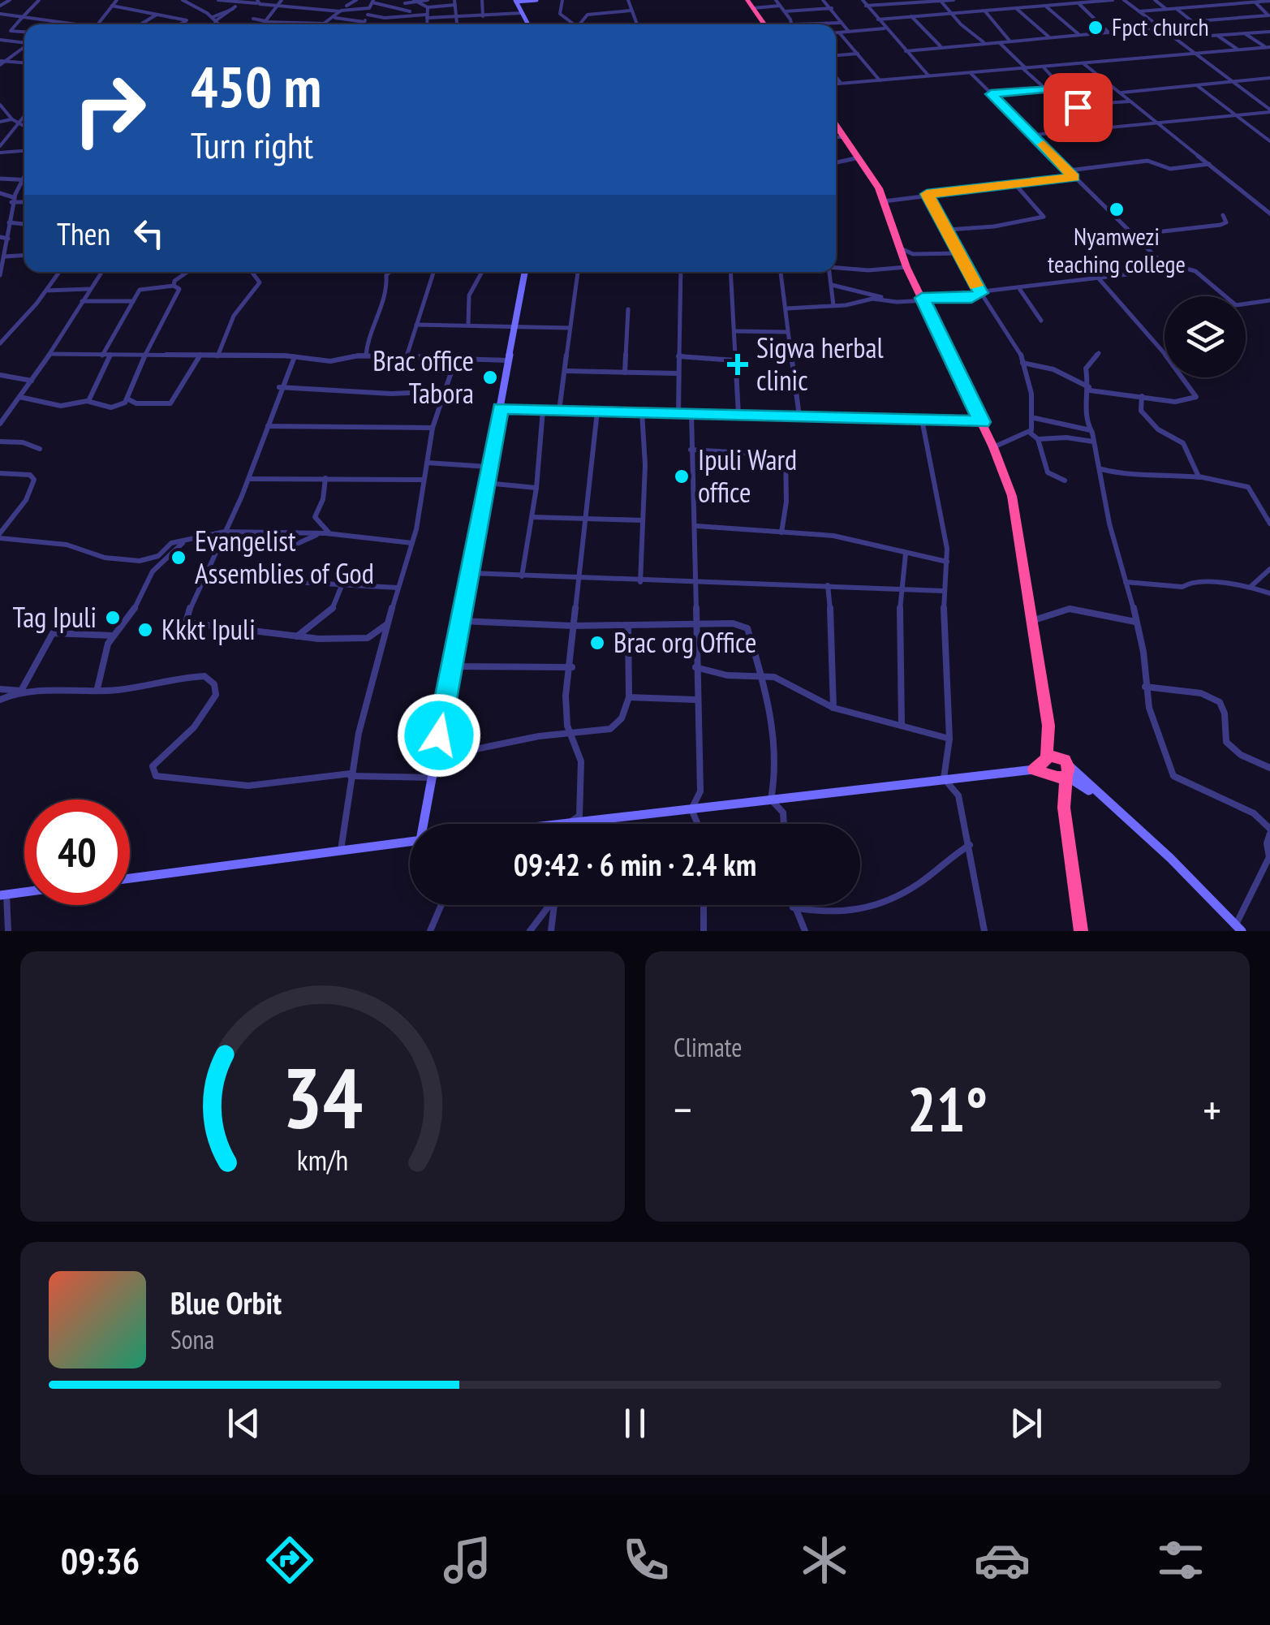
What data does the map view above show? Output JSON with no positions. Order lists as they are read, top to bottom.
{
  "places": {
    "other": [
      "Fpct church",
      "Nyamwezi teaching college",
      "Brac office Tabora",
      "Ipuli Ward office",
      "Evangelist Assemblies of God",
      "Tag Ipuli",
      "Kkkt Ipuli",
      "Brac org Office"
    ],
    "health": ["Sigwa herbal clinic"]
  },
  "page": {
    "turn": ["450 m", "Turn right"],
    "then": "Then",
    "limit": "40",
    "trip": "09:42 · 6 min · 2.4 km",
    "tile": "Climate",
    "heat": ["−", "21°", "+"],
    "song": ["Blue Orbit", "Sona"],
    "tabs": "09:36",
    "gauge": ["34", "km/h"]
  }
}
